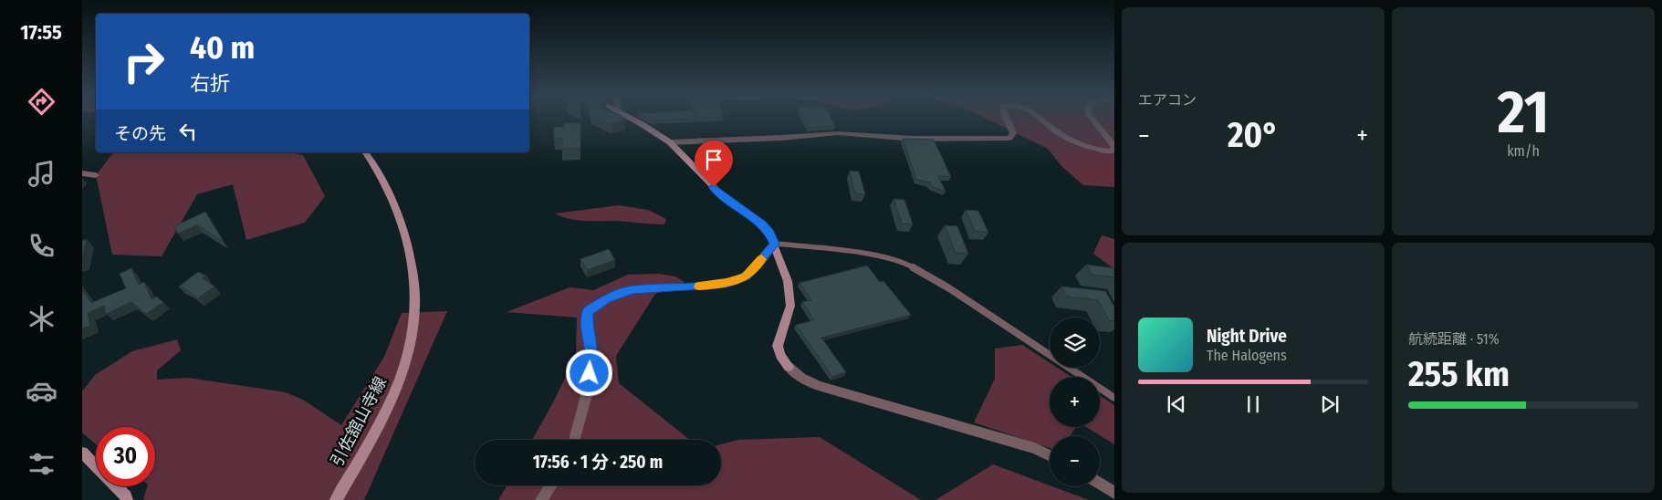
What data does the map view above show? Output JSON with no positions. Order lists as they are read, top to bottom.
{
  "streets": {
    "main road": ["引佐舘山寺線"]
  },
  "page": {
    "tabs": "17:55",
    "tile": [
      "エアコン",
      ["21", "km/h"],
      ["航続距離 · 51%", "255 km"]
    ],
    "turn": ["40 m", "右折"],
    "then": "その先",
    "heat": ["−", "20°", "+"],
    "map_buttons": ["+", "−"],
    "song": ["Night Drive", "The Halogens"],
    "limit": "30",
    "trip": "17:56 · 1 分 · 250 m"
  }
}
